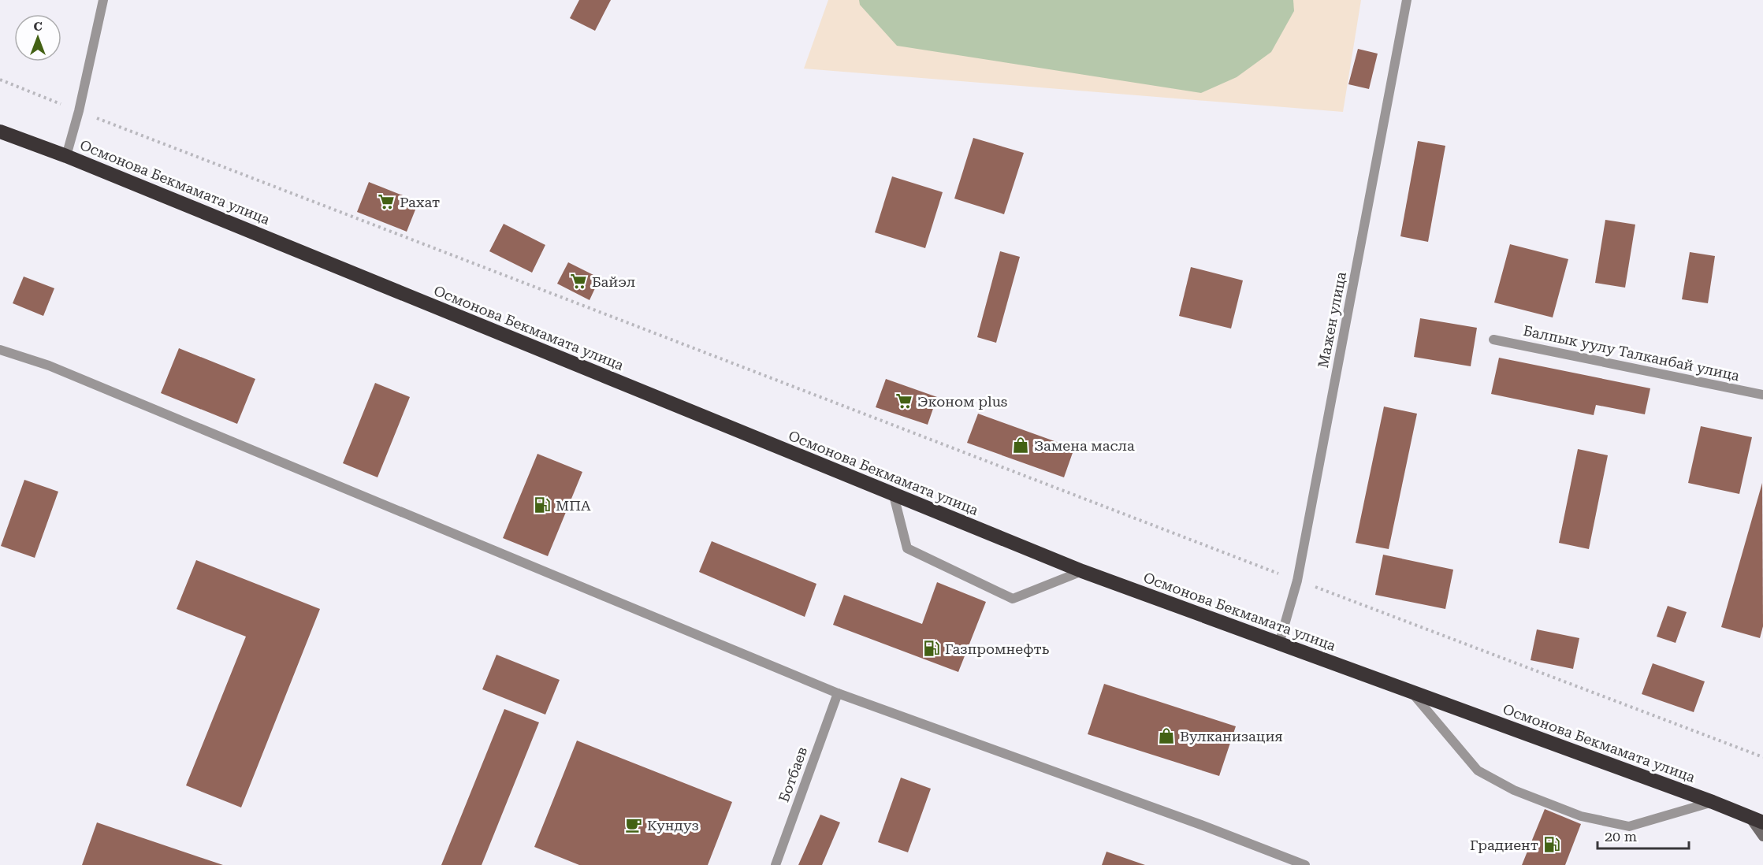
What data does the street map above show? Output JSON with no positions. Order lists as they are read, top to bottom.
{
  "streets": {
    "highway": ["Осмонова Бекмамата улица"],
    "street": ["Мажен улица", "Балпык уулу Талканбай улица", "Ботбаев"]
  },
  "crossings": [
    ["Осмонова Бекмамата улица", "Мажен улица"]
  ],
  "places": {
    "supermarket": ["Рахат", "Байэл", "Эконом plus"],
    "shop": ["Замена масла", "Вулканизация"],
    "fuel station": ["МПА", "Газпромнефть", "Градиент"],
    "cafe": ["Кундуз"]
  },
  "scale_bar": "20 m",
  "north": "top"
}
